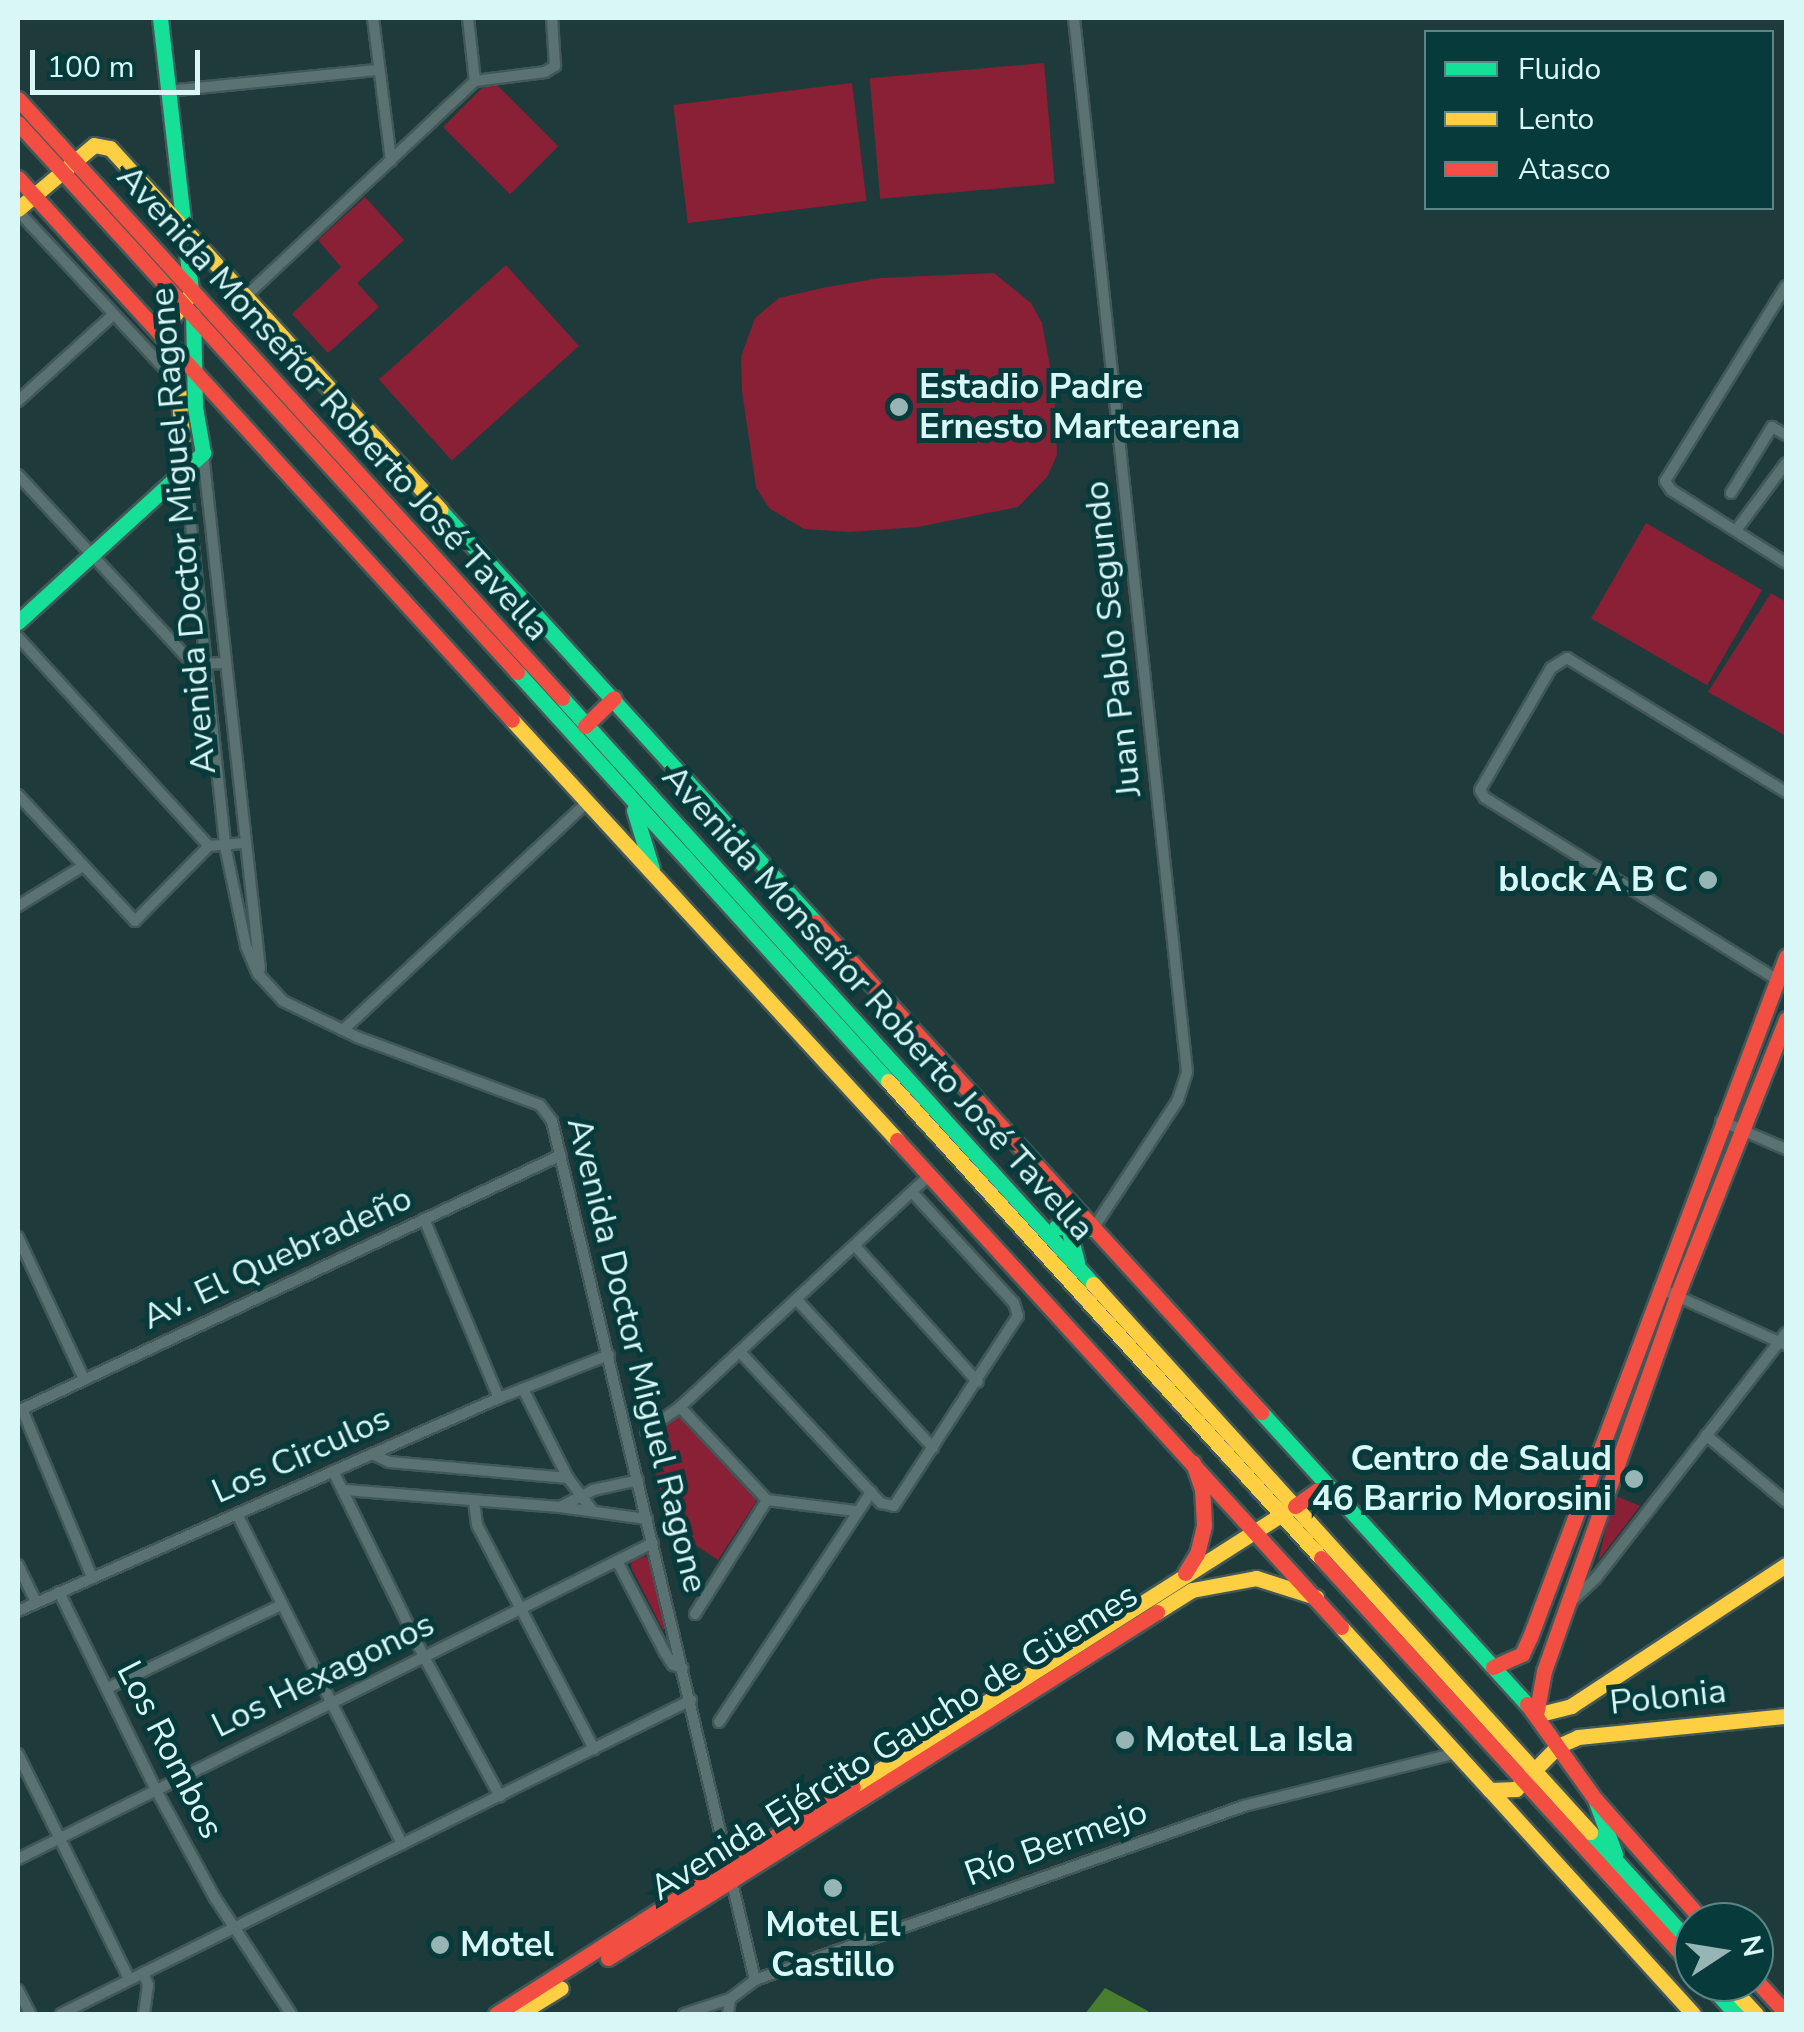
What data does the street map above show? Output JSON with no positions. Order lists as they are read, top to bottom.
{
  "streets": {
    "main road": [
      "Avenida Monseñor Roberto José Tavella",
      "Avenida Doctor Miguel Ragone",
      "Polonia",
      "Avenida Ejército Gaucho de Güemes"
    ],
    "street": [
      "Juan Pablo Segundo",
      "Av. El Quebradeño",
      "Los Circulos",
      "Los Hexagonos",
      "Los Rombos",
      "Río Bermejo"
    ]
  },
  "crossings": [
    ["Avenida Monseñor Roberto José Tavella", "Avenida Doctor Miguel Ragone"],
    ["Avenida Monseñor Roberto José Tavella", "Avenida Ejército Gaucho de Güemes"],
    ["Avenida Doctor Miguel Ragone", "Av. El Quebradeño"],
    ["Avenida Doctor Miguel Ragone", "Los Circulos"],
    ["Avenida Doctor Miguel Ragone", "Los Hexagonos"],
    ["Avenida Doctor Miguel Ragone", "Avenida Ejército Gaucho de Güemes"],
    ["Avenida Doctor Miguel Ragone", "Río Bermejo"],
    ["Los Circulos", "Los Rombos"],
    ["Los Hexagonos", "Los Rombos"]
  ],
  "places": [
    "Estadio Padre Ernesto Martearena",
    "block A B C",
    "Centro de Salud 46 Barrio Morosini",
    "Motel La Isla",
    "Motel El Castillo",
    "Motel"
  ],
  "legend": ["Fluido", "Lento", "Atasco"],
  "scale_bar": "100 m",
  "north": "right"
}
